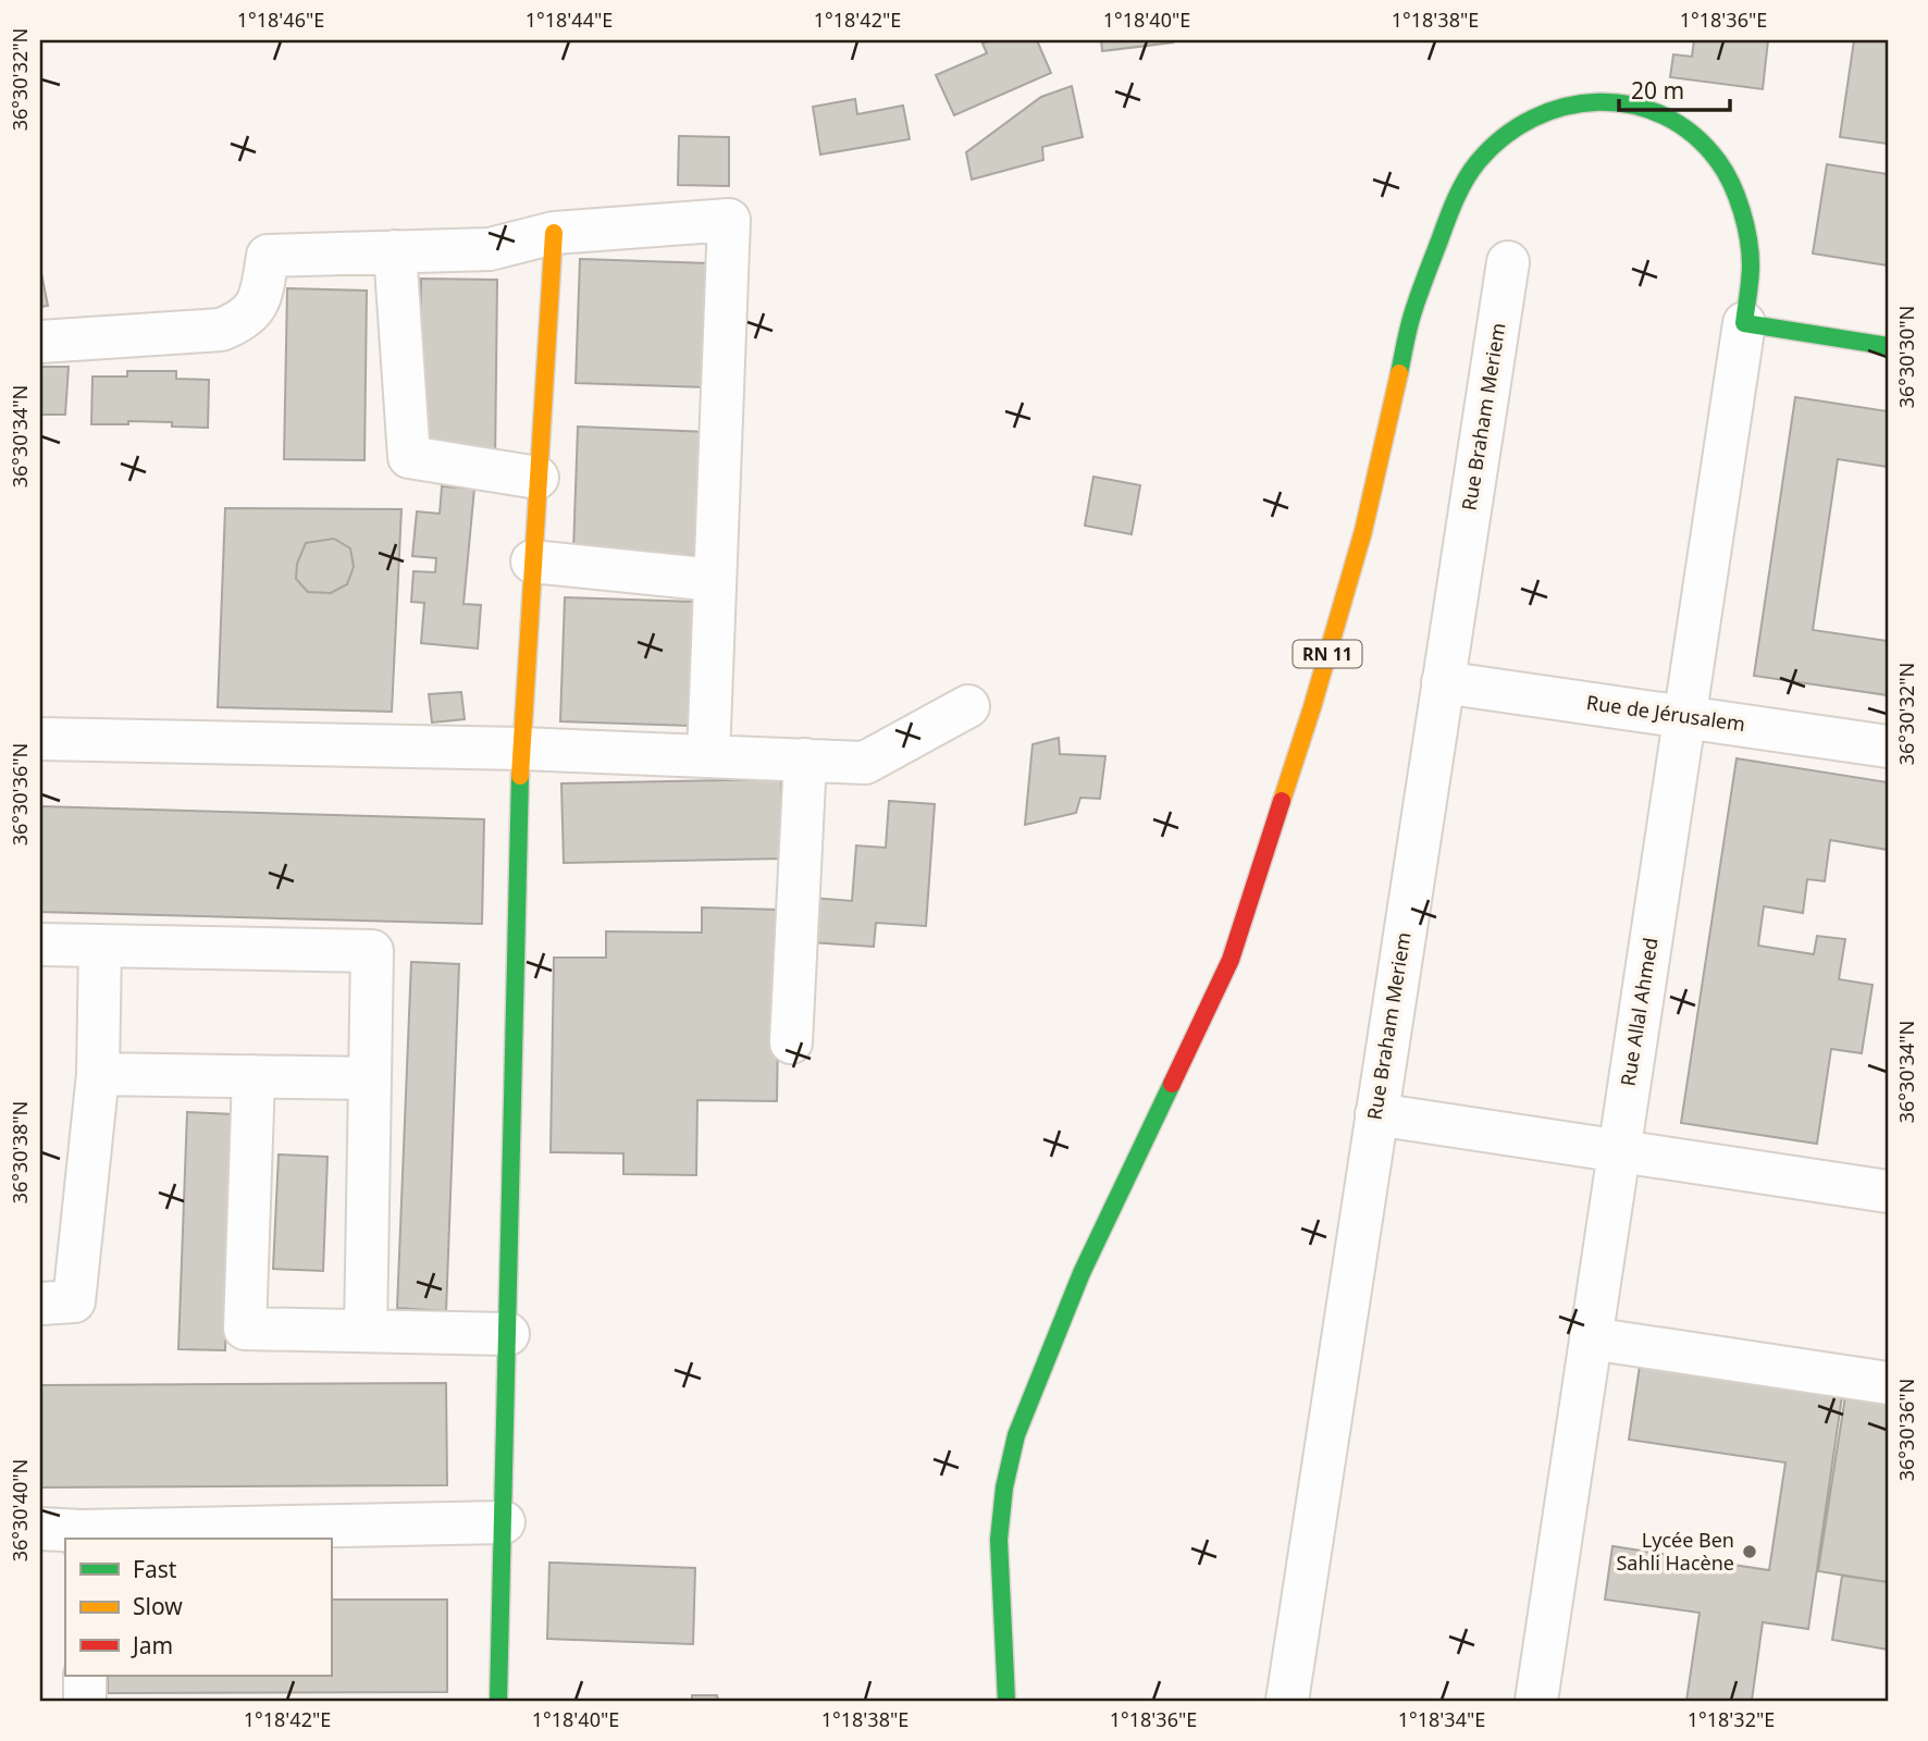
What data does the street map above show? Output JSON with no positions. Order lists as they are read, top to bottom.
{
  "streets": {
    "main road": ["RN 11"],
    "street": ["Rue Braham Meriem", "Rue de Jérusalem", "Rue Allal Ahmed"]
  },
  "crossings": [
    ["Rue Braham Meriem", "Rue de Jérusalem"],
    ["RN 11", "Rue Allal Ahmed"],
    ["Rue de Jérusalem", "Rue Allal Ahmed"]
  ],
  "places": ["Lycée Ben Sahli Hacène"],
  "legend": ["Fast", "Slow", "Jam"],
  "scale_bar": "20 m",
  "coordinates": [
    "1°18'46\"E",
    "1°18'44\"E",
    "1°18'42\"E",
    "1°18'40\"E",
    "1°18'38\"E",
    "1°18'36\"E",
    "36°30'32\"N",
    "36°30'30\"N",
    "36°30'34\"N",
    "36°30'36\"N",
    "36°30'38\"N",
    "36°30'40\"N",
    "1°18'34\"E",
    "1°18'32\"E"
  ]
}
